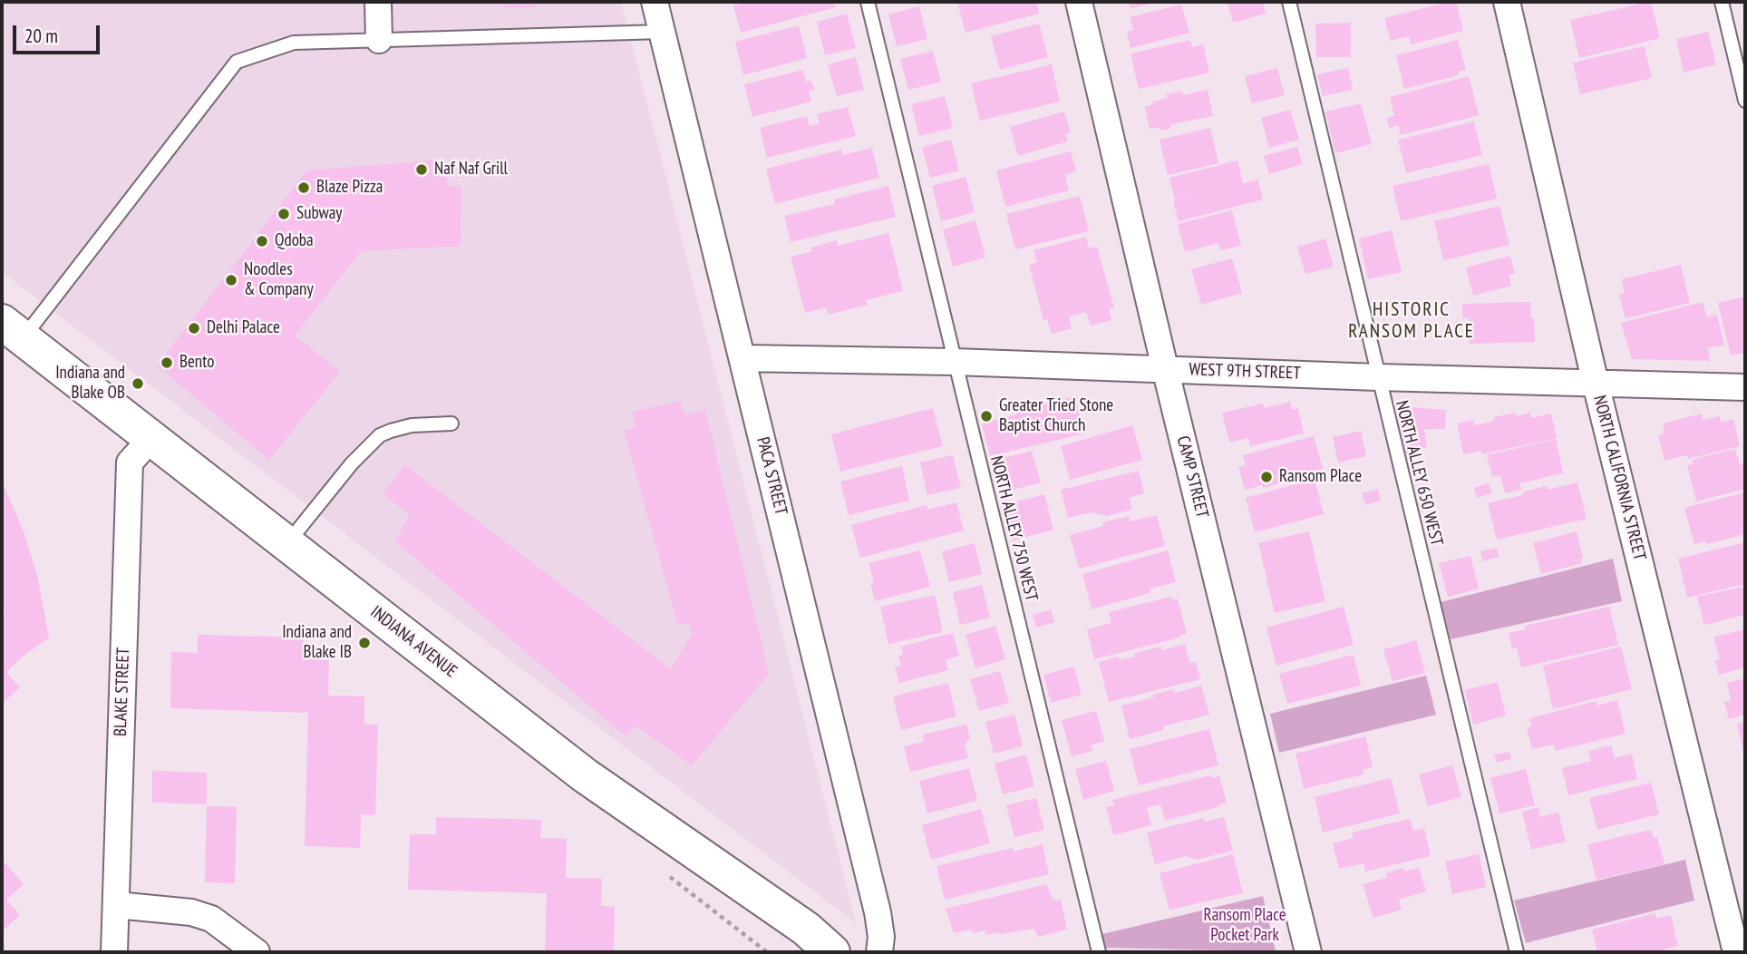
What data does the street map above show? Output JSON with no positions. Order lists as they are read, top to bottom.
{
  "streets": {
    "main road": ["INDIANA AVENUE"],
    "street": [
      "WEST 9TH STREET",
      "PACA STREET",
      "CAMP STREET",
      "NORTH CALIFORNIA STREET",
      "BLAKE STREET"
    ],
    "lane": ["NORTH ALLEY 650 WEST", "NORTH ALLEY 750 WEST"]
  },
  "crossings": [
    ["WEST 9TH STREET", "NORTH ALLEY 650 WEST"],
    ["WEST 9TH STREET", "PACA STREET"],
    ["WEST 9TH STREET", "CAMP STREET"],
    ["WEST 9TH STREET", "NORTH CALIFORNIA STREET"],
    ["WEST 9TH STREET", "NORTH ALLEY 750 WEST"],
    ["INDIANA AVENUE", "BLAKE STREET"]
  ],
  "districts": ["HISTORIC RANSOM PLACE"],
  "parks": ["Ransom Place Pocket Park"],
  "places": [
    "Naf Naf Grill",
    "Blaze Pizza",
    "Subway",
    "Qdoba",
    "Noodles & Company",
    "Delhi Palace",
    "Bento",
    "Indiana and Blake OB",
    "Greater Tried Stone Baptist Church",
    "Ransom Place",
    "Indiana and Blake IB"
  ],
  "scale_bar": "20 m"
}
